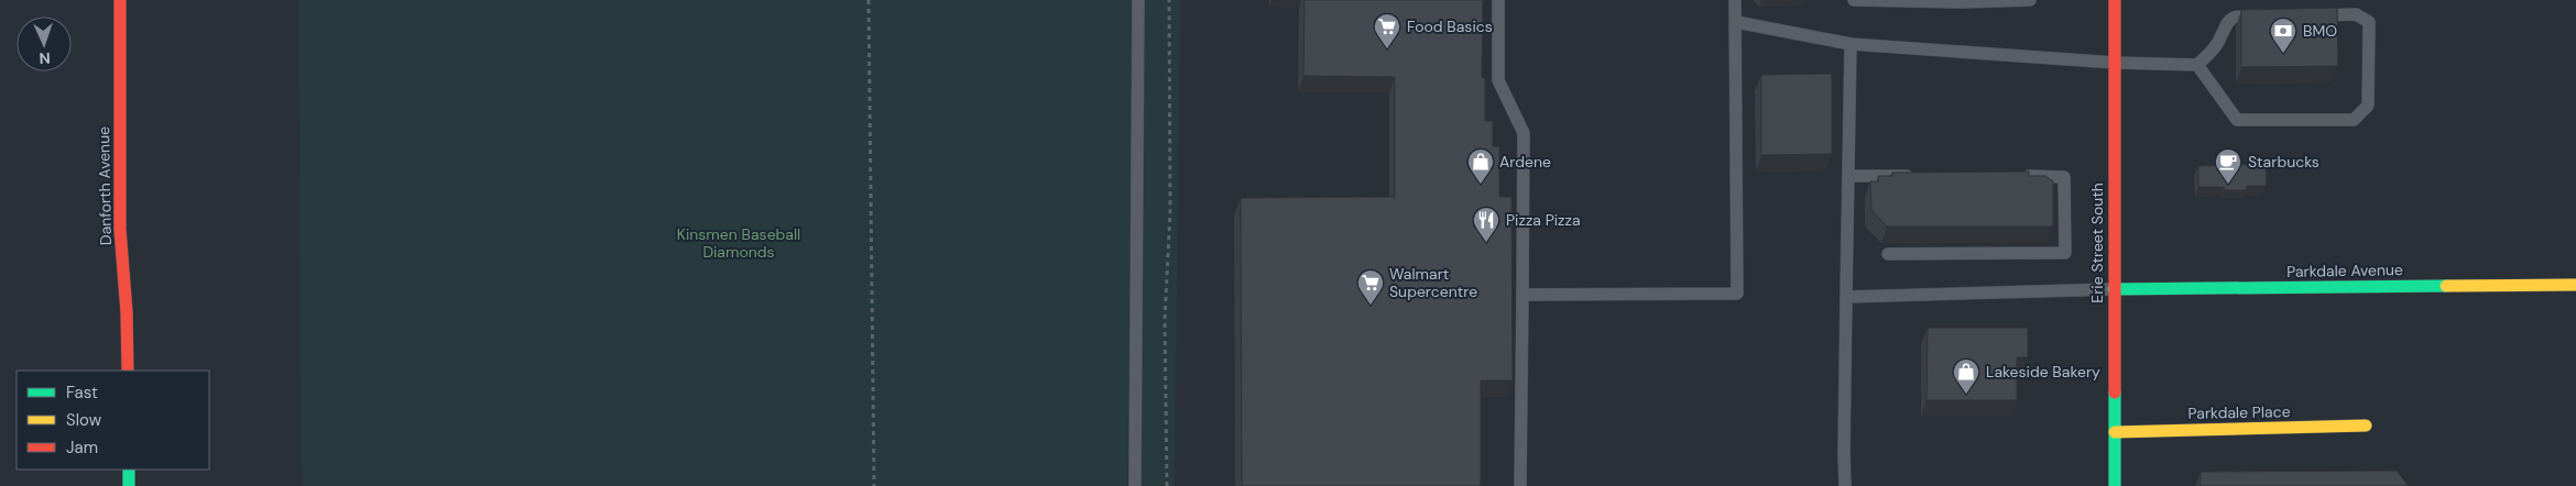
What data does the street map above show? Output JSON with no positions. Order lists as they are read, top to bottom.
{
  "streets": {
    "street": [
      "Danforth Avenue",
      "Erie Street South",
      "Parkdale Avenue",
      "Parkdale Place"
    ]
  },
  "crossings": [
    ["Erie Street South", "Parkdale Avenue"],
    ["Erie Street South", "Parkdale Place"]
  ],
  "parks": ["Kinsmen Baseball Diamonds"],
  "places": {
    "supermarket": ["Food Basics", "Walmart Supercentre"],
    "bank": ["BMO"],
    "shop": ["Ardene", "Lakeside Bakery"],
    "cafe": ["Starbucks"],
    "restaurant": ["Pizza Pizza"]
  },
  "legend": ["Fast", "Slow", "Jam"],
  "north": "bottom"
}
